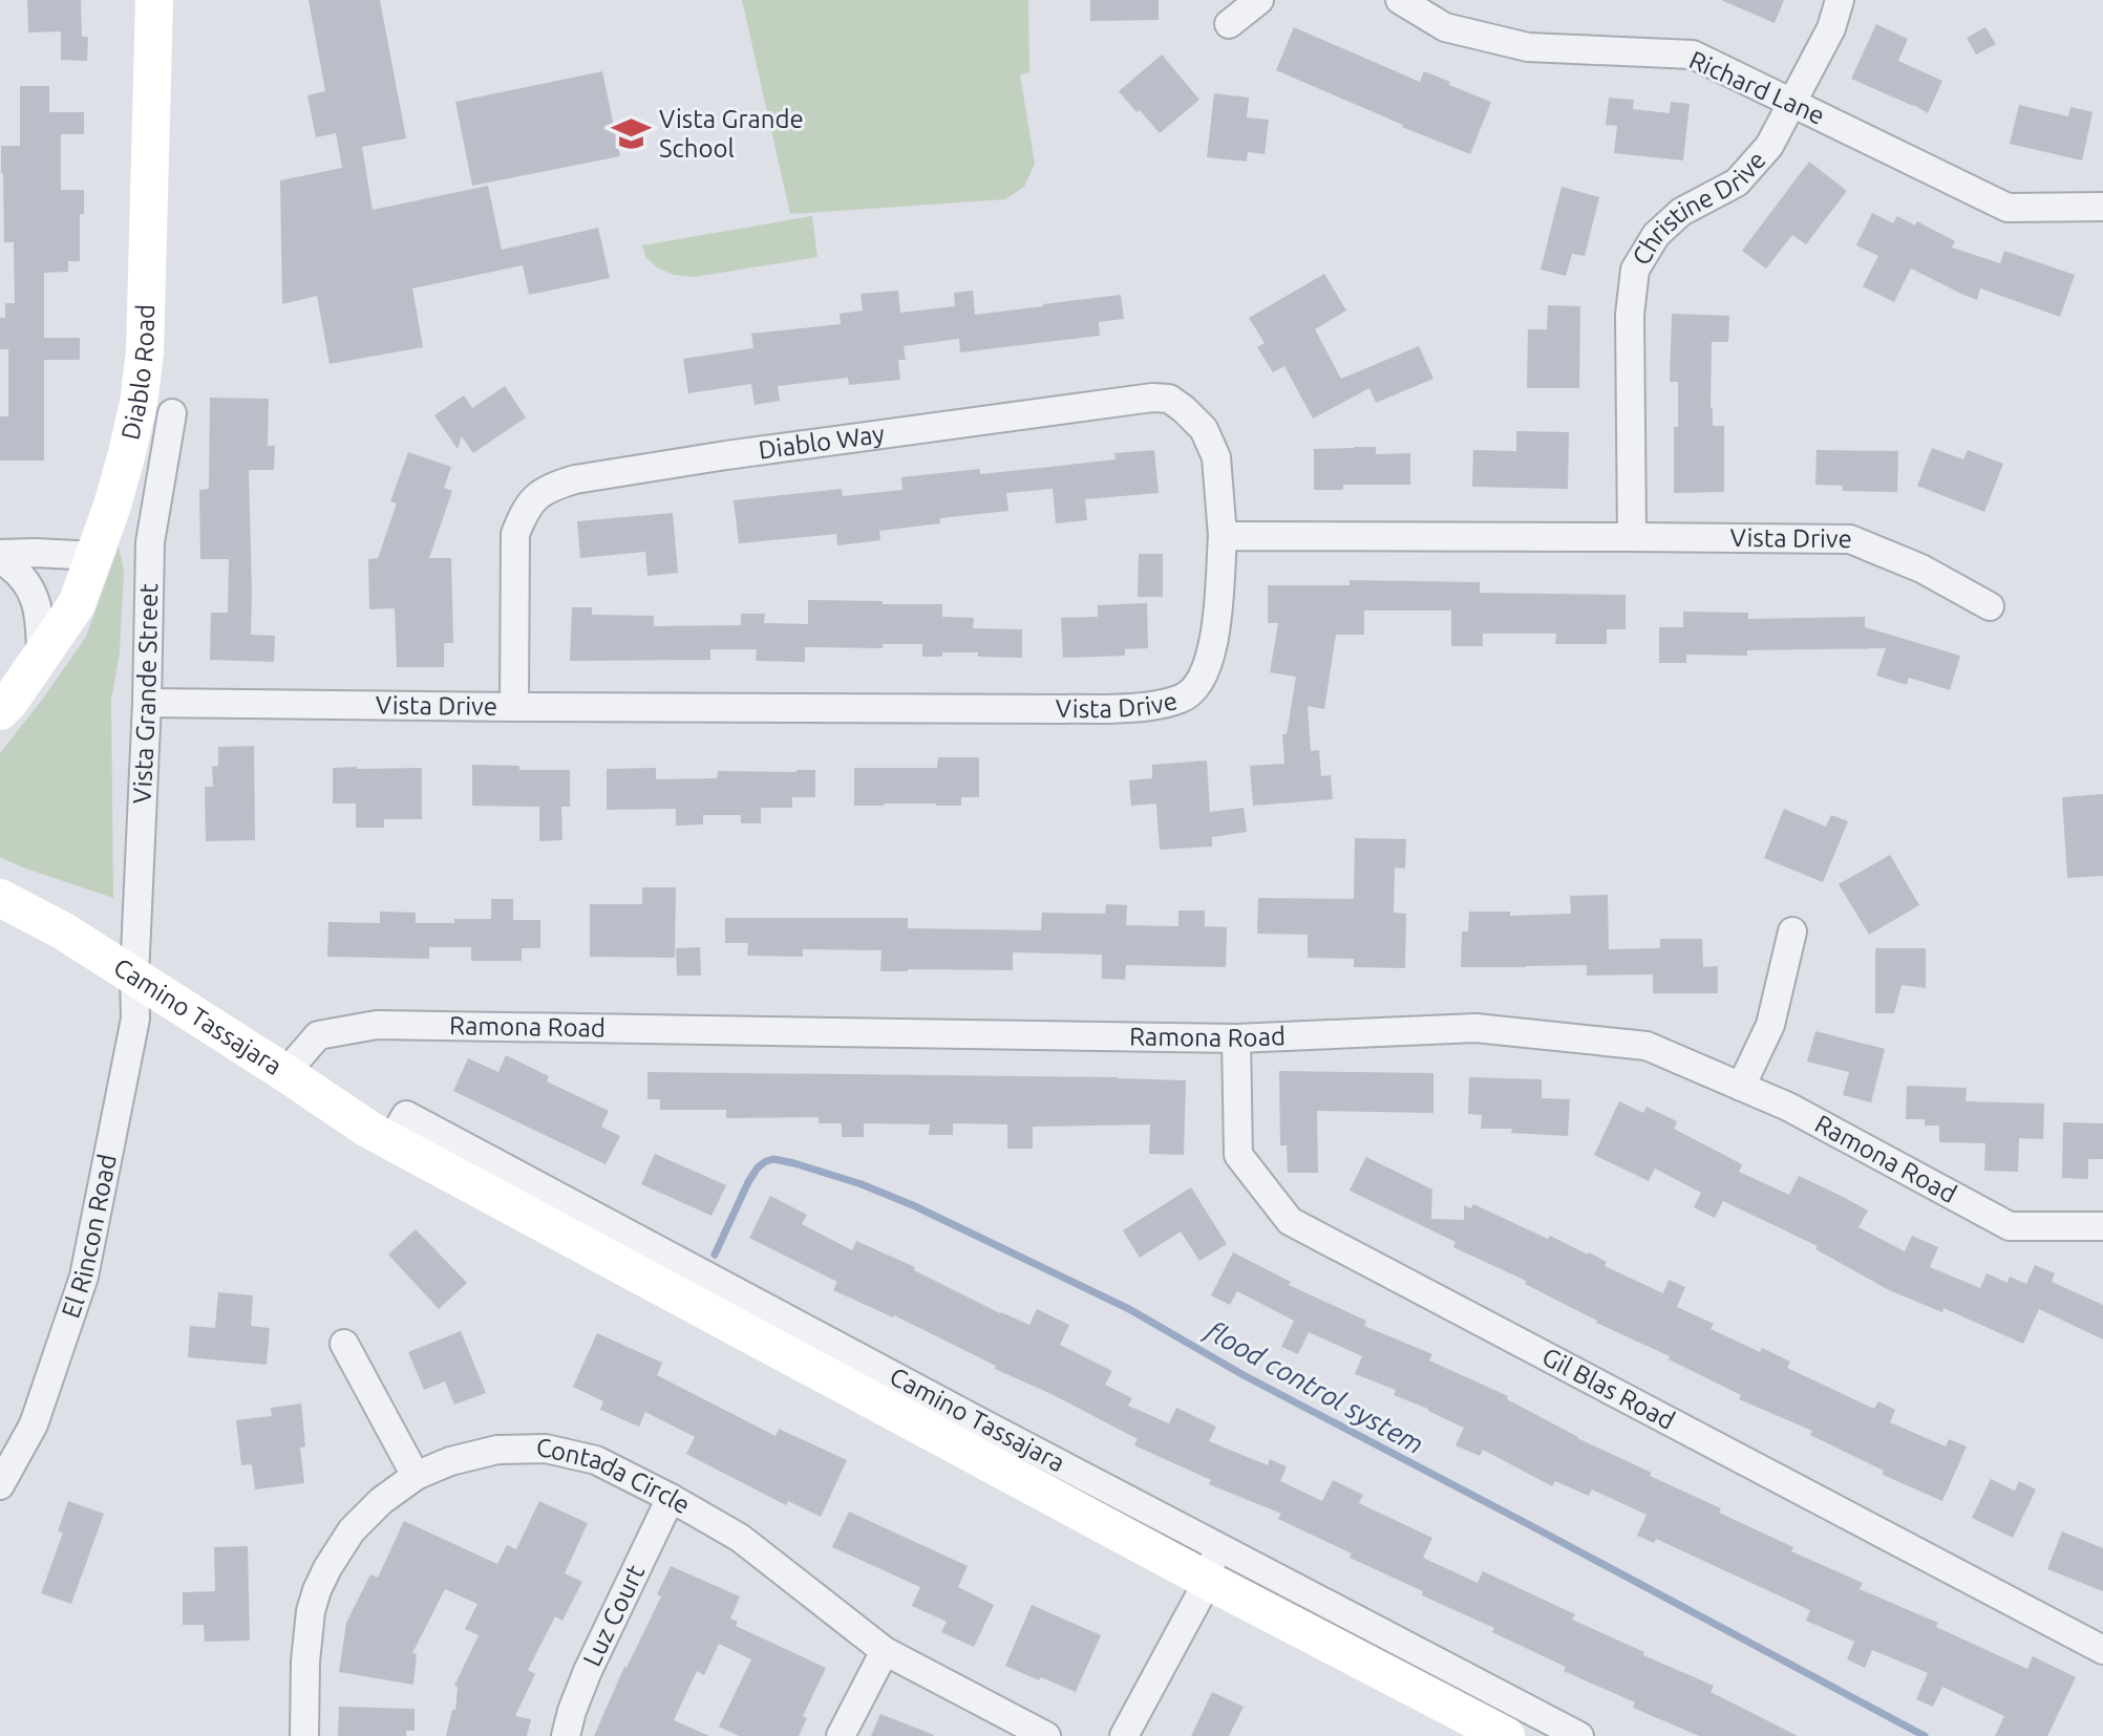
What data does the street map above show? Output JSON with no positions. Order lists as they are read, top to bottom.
{
  "streets": {
    "street": [
      "Richard Lane",
      "Christine Drive",
      "Diablo Road",
      "Diablo Way",
      "Vista Drive",
      "Vista Grande Street",
      "Camino Tassajara",
      "Ramona Road",
      "El Rincon Road",
      "Gil Blas Road",
      "Contada Circle",
      "Luz Court"
    ]
  },
  "crossings": [
    ["Richard Lane", "Christine Drive"],
    ["Christine Drive", "Vista Drive"],
    ["Diablo Way", "Vista Drive"],
    ["Vista Drive", "Vista Grande Street"],
    ["Vista Grande Street", "Camino Tassajara"],
    ["Vista Grande Street", "El Rincon Road"],
    ["Camino Tassajara", "Ramona Road"],
    ["Camino Tassajara", "El Rincon Road"],
    ["Ramona Road", "Gil Blas Road"],
    ["Contada Circle", "Luz Court"]
  ],
  "water": ["flood control system"],
  "places": {
    "school or university": ["Vista Grande School"]
  }
}
